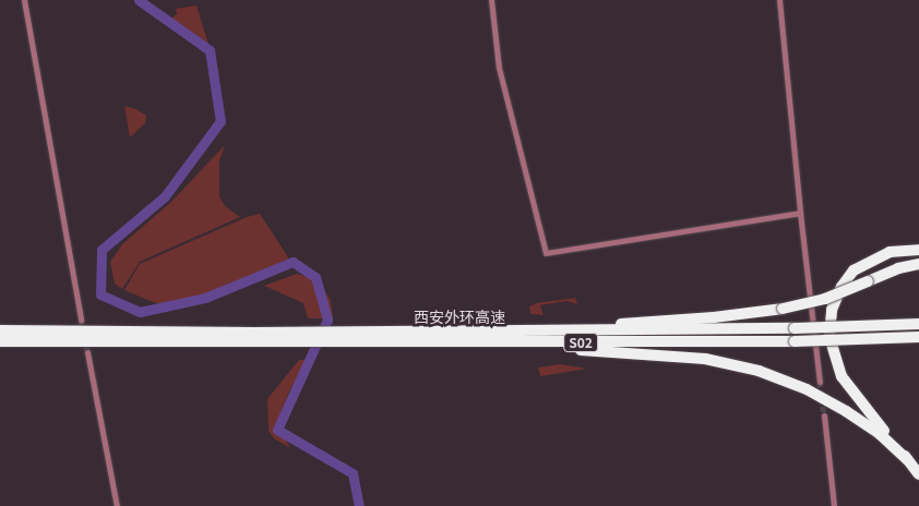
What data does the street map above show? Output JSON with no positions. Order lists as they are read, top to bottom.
{
  "streets": {
    "highway": ["西安外环高速", "S02"]
  }
}
